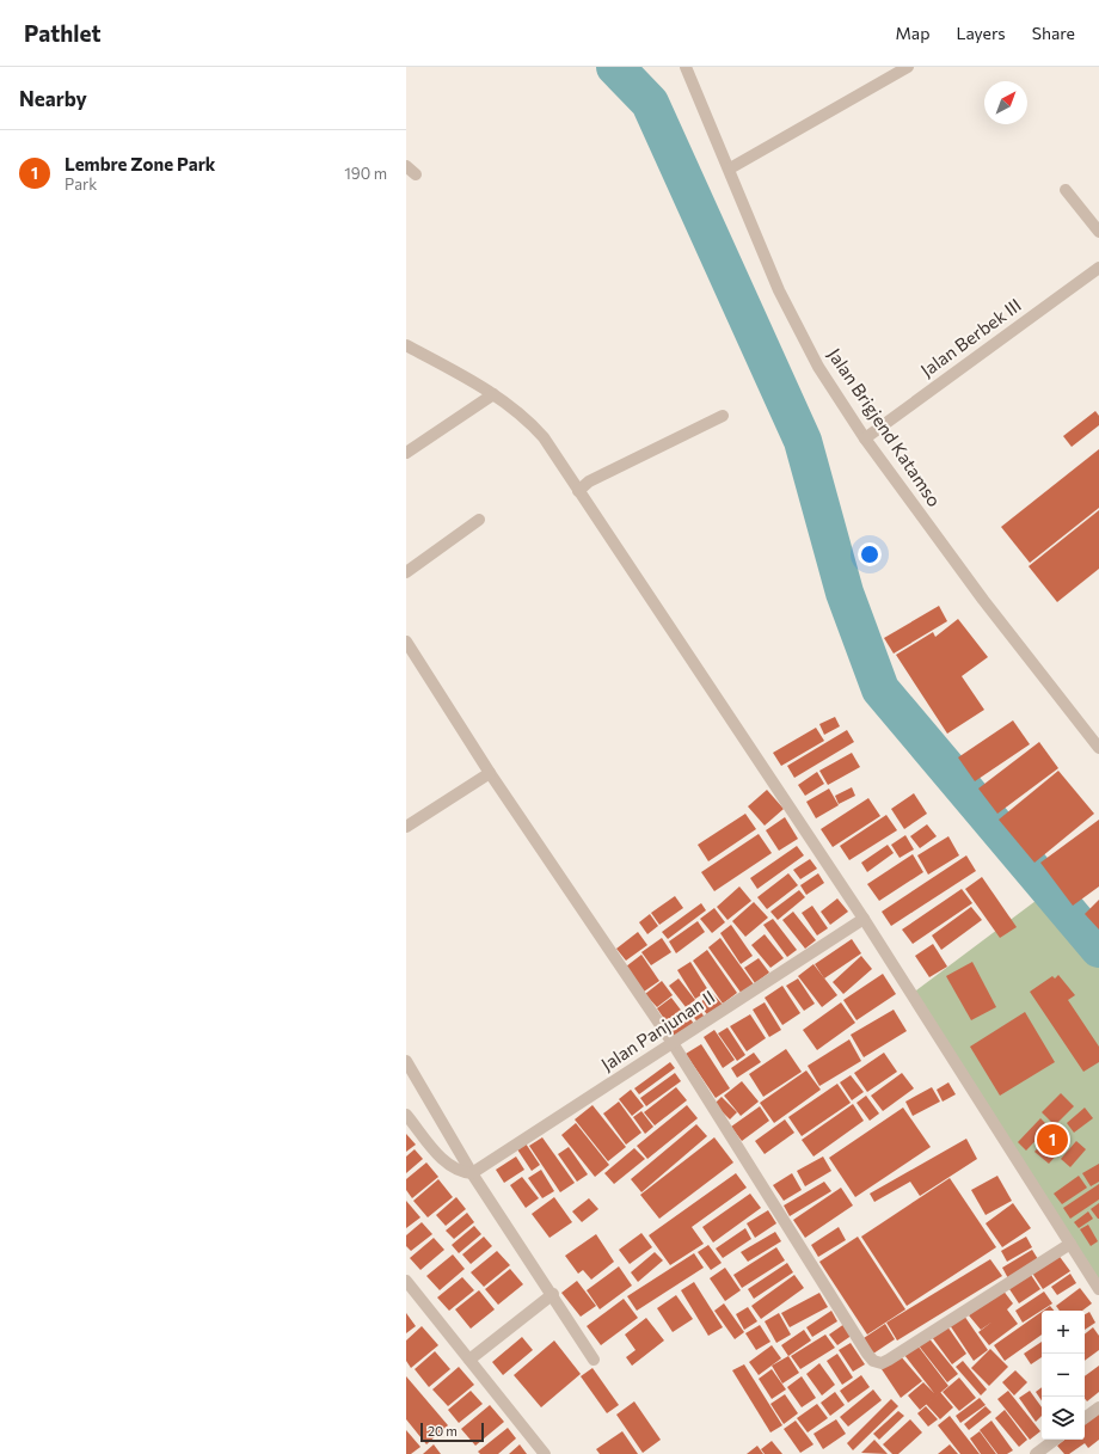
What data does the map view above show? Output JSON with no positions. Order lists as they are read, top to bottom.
{
  "streets": {
    "street": ["Jalan Berbek III", "Jalan Brigjend Katamso", "Jalan Panjunan II"]
  },
  "crossings": [
    ["Jalan Berbek III", "Jalan Brigjend Katamso"]
  ],
  "scale_bar": "20 m",
  "north": "top right",
  "page": {
    "header": "Pathlet",
    "nav": ["Map", "Layers", "Share"],
    "heading": "Nearby",
    "list": [
      {
        "mark": "1",
        "name": "Lembre Zone Park",
        "note": "Park",
        "value": "190 m"
      }
    ],
    "pins": "1",
    "map_buttons": ["+", "−"],
    "scale": "20 m"
  }
}
